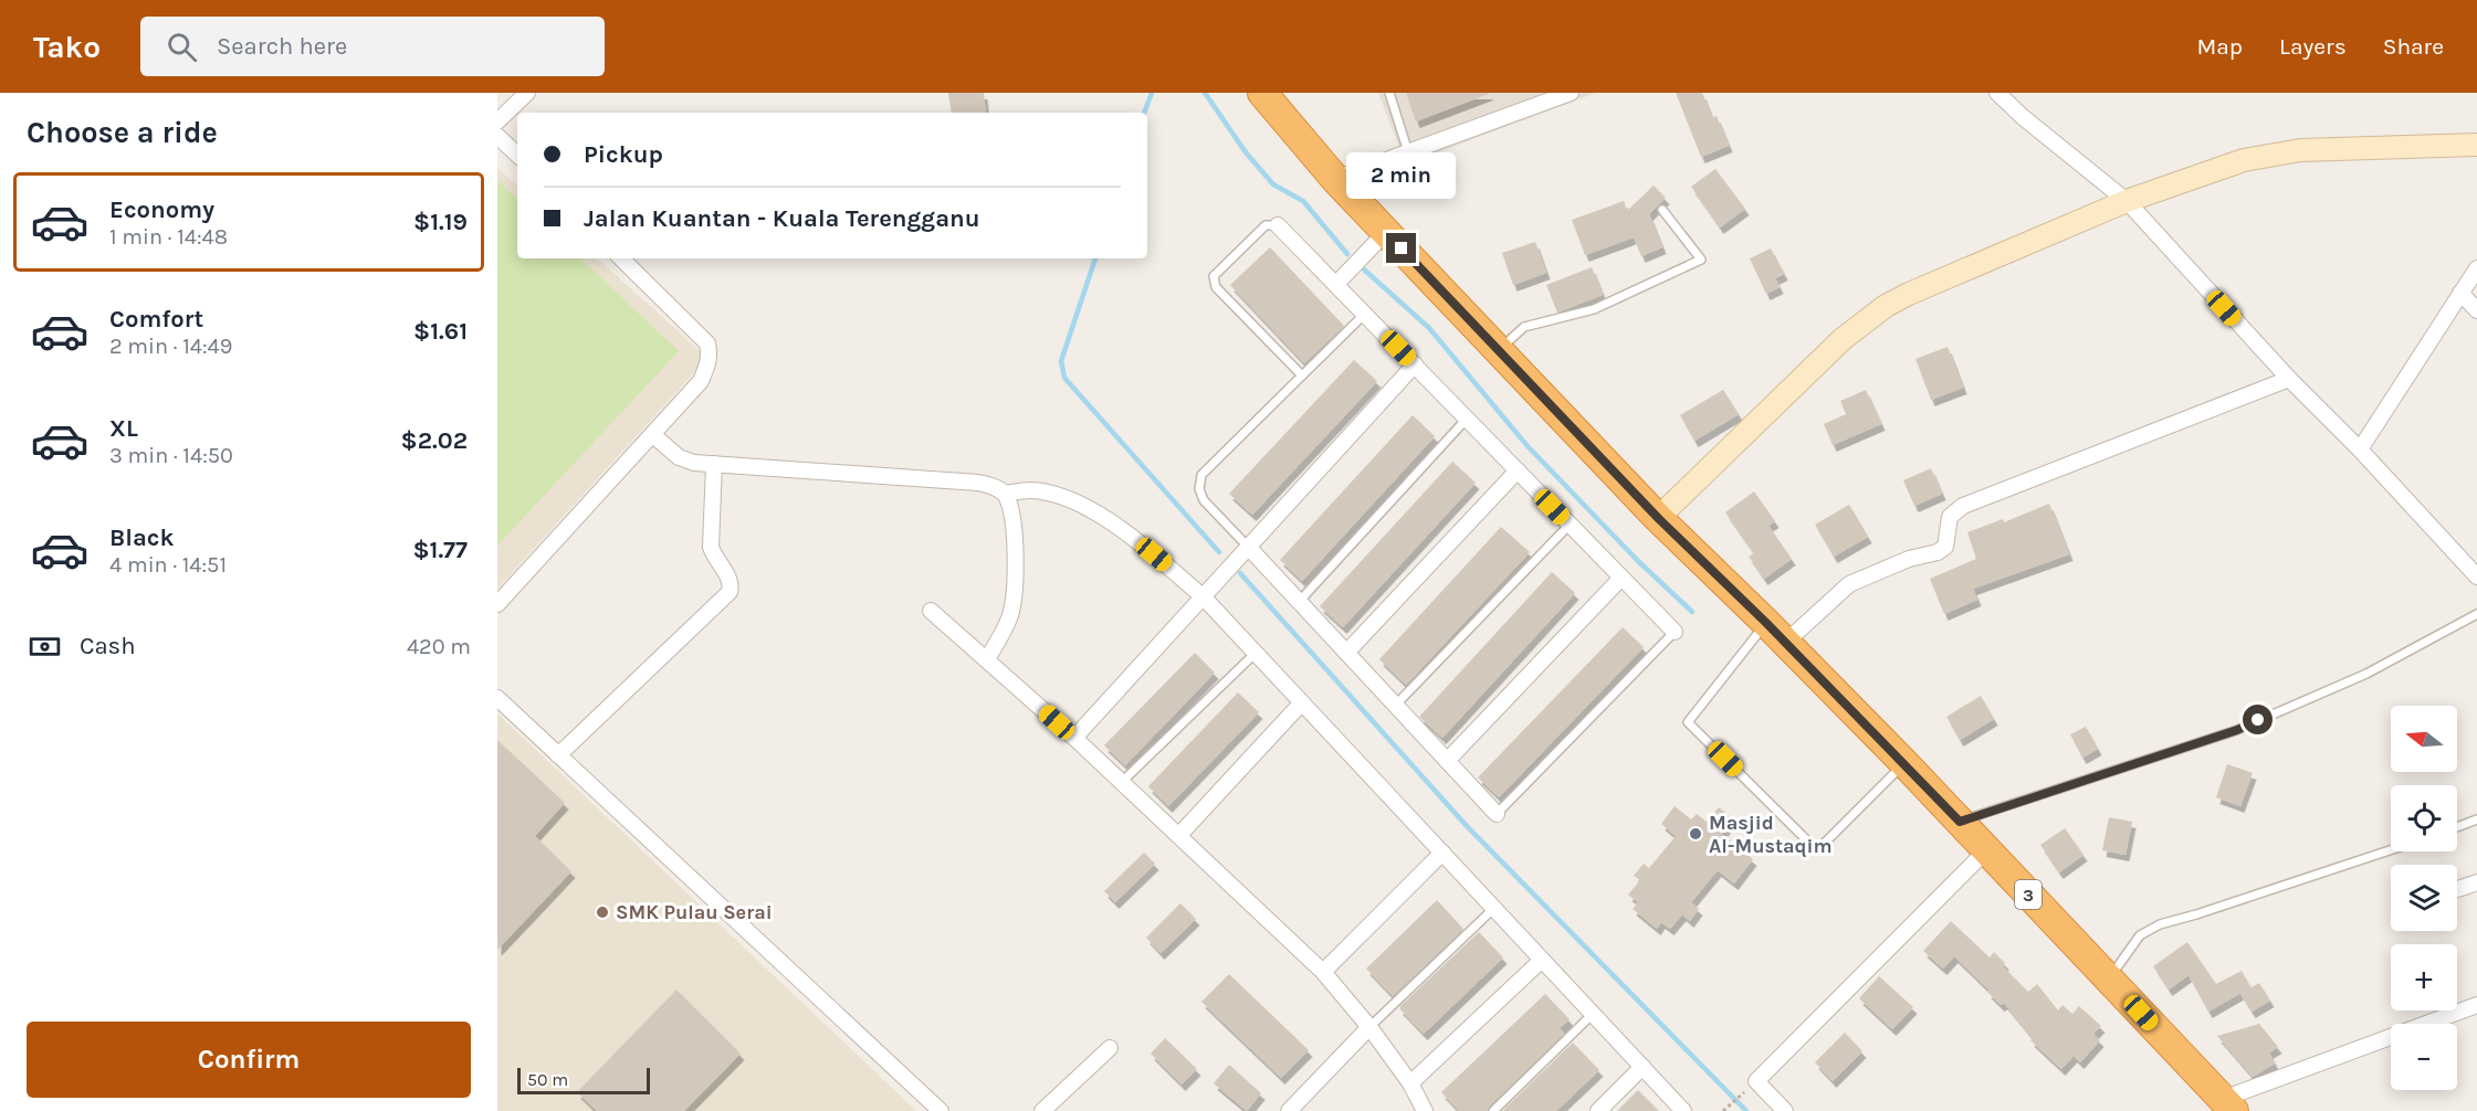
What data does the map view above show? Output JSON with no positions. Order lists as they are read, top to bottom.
{
  "streets": {
    "highway": ["3"]
  },
  "places": ["Masjid Al-Mustaqim", "SMK Pulau Serai"],
  "scale_bar": "50 m",
  "north": "left",
  "page": {
    "header": "Tako",
    "search": "Search here",
    "nav": ["Map", "Layers", "Share"],
    "heading": "Choose a ride",
    "banner": ["Pickup", "Jalan Kuantan - Kuala Terengganu"],
    "bubble": "2 min",
    "list": [
      {
        "name": "Economy",
        "note": "1 min · 14:48",
        "value": "$1.19"
      },
      {
        "name": "Comfort",
        "note": "2 min · 14:49",
        "value": "$1.61"
      },
      {
        "name": "XL",
        "note": "3 min · 14:50",
        "value": "$2.02"
      },
      {
        "name": "Black",
        "note": "4 min · 14:51",
        "value": "$1.77"
      }
    ],
    "pay": ["Cash", "420 m"],
    "map_buttons": ["+", "−"],
    "buttons": "Confirm",
    "scale": "50 m"
  }
}
